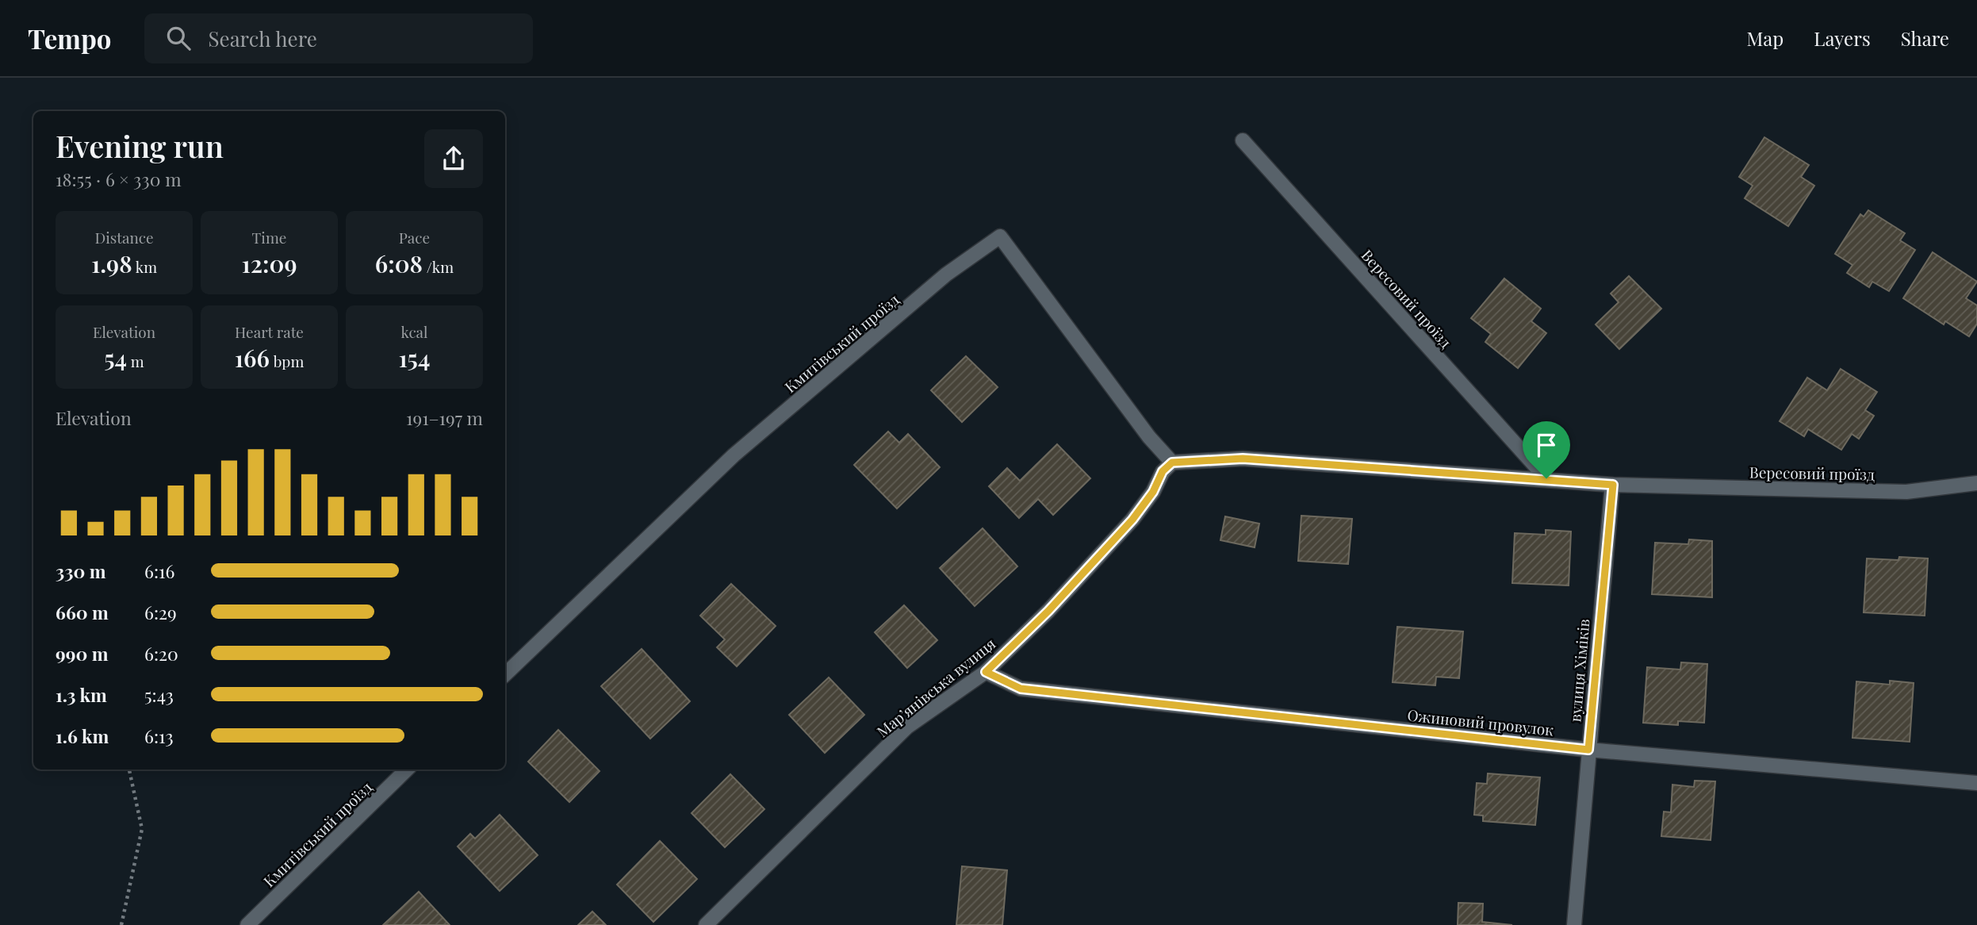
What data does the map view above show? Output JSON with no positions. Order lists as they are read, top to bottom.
{
  "streets": {
    "street": [
      "Вересовий проїзд",
      "Кмитівський проїзд",
      "вулиця Хіміків",
      "Марʼянівська вулиця",
      "Ожиновий провулок"
    ]
  },
  "crossings": [
    ["Вересовий проїзд", "Кмитівський проїзд"],
    ["Вересовий проїзд", "вулиця Хіміків"],
    ["Вересовий проїзд", "Марʼянівська вулиця"],
    ["Кмитівський проїзд", "Марʼянівська вулиця"],
    ["вулиця Хіміків", "Ожиновий провулок"],
    ["Марʼянівська вулиця", "Ожиновий провулок"]
  ],
  "page": {
    "header": "Tempo",
    "search": "Search here",
    "nav": ["Map", "Layers", "Share"],
    "heading": ["Evening run", "18:55 · 6 × 330 m"],
    "stats": [
      ["Distance", "1.98 km"],
      ["Time", "12:09"],
      ["Pace", "6:08 /km"],
      ["Elevation", "54 m"],
      ["Heart rate", "166 bpm"],
      ["kcal", "154"]
    ],
    "chart": ["Elevation", "191–197 m"],
    "list": [
      {
        "name": "330 m",
        "note": "6:16"
      },
      {
        "name": "660 m",
        "note": "6:29"
      },
      {
        "name": "990 m",
        "note": "6:20"
      },
      {
        "name": "1.3 km",
        "note": "5:43"
      },
      {
        "name": "1.6 km",
        "note": "6:13"
      }
    ]
  }
}
